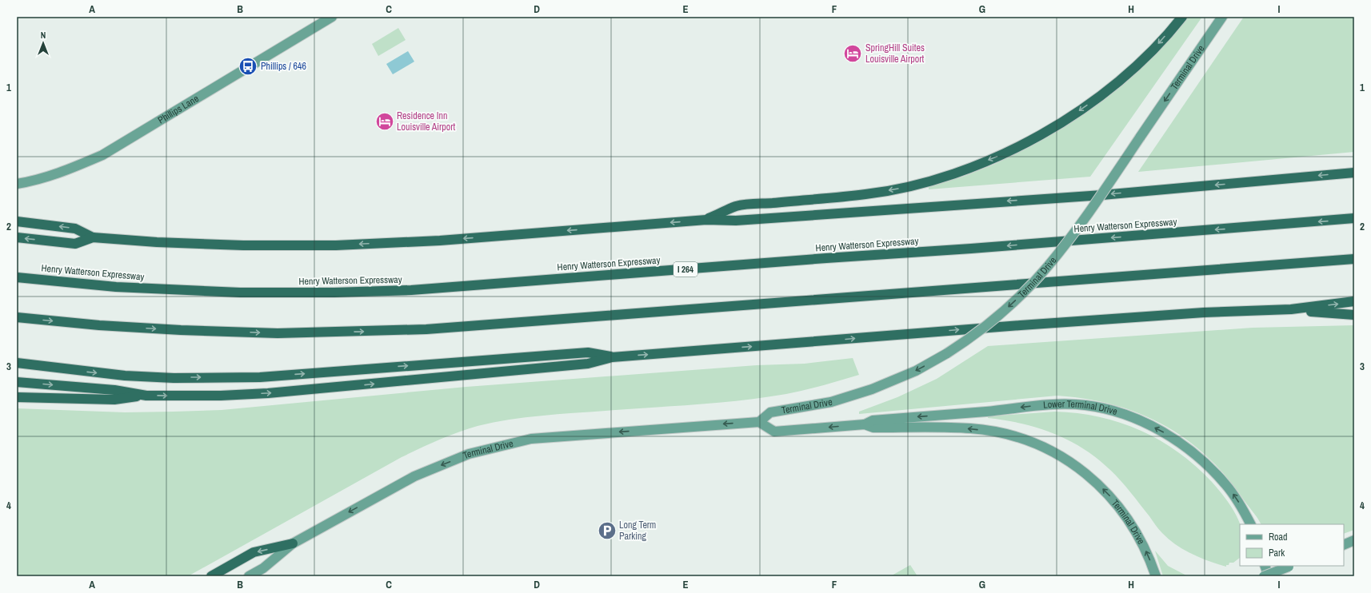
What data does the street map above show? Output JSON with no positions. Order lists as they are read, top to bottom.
{
  "streets": {
    "highway": ["Henry Watterson Expressway", "I 264"],
    "main road": ["Terminal Drive", "Phillips Lane", "Lower Terminal Drive"]
  },
  "crossings": [
    ["Terminal Drive", "Lower Terminal Drive"]
  ],
  "one_way": ["Terminal Drive", "Lower Terminal Drive"],
  "places": {
    "hotel": ["SpringHill Suites Louisville Airport", "Residence Inn Louisville Airport"],
    "bus stop": ["Phillips / 646"],
    "parking": ["Long Term Parking"]
  },
  "legend": ["Road", "Park"],
  "north": "top",
  "grid": {
    "columns": [
      "A",
      "B",
      "C",
      "D",
      "E",
      "F",
      "G",
      "H",
      "I"
    ],
    "rows": [
      "1",
      "2",
      "3",
      "4"
    ]
  }
}
